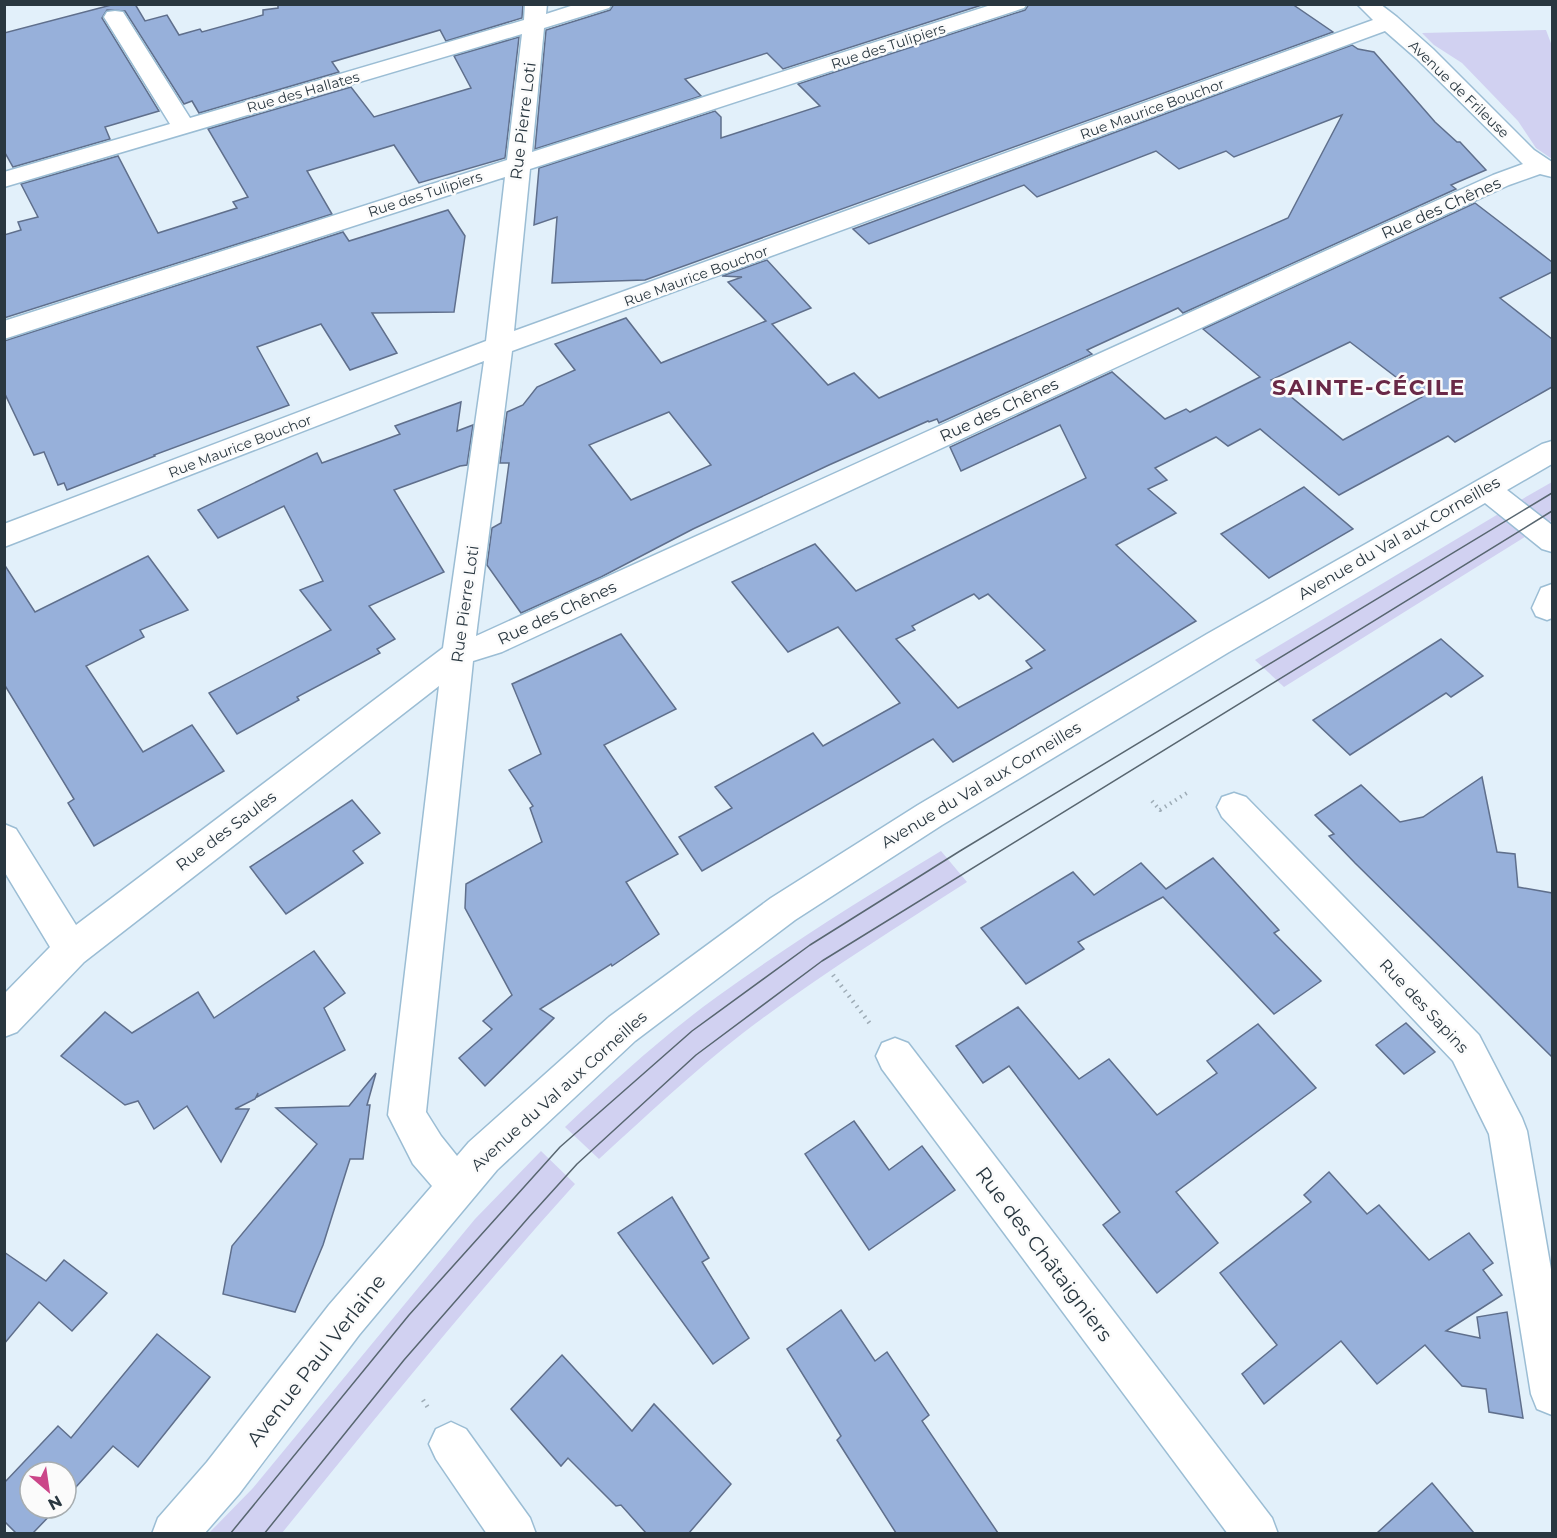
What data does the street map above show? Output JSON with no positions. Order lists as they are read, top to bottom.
{
  "streets": {
    "street": [
      "Rue des Tulipiers",
      "Avenue de Frileuse",
      "Rue des Hallates",
      "Rue Maurice Bouchor",
      "Rue Pierre Loti",
      "Rue des Chênes",
      "Avenue du Val aux Corneilles",
      "Rue des Saules",
      "Rue des Sapins",
      "Rue des Châtaigniers",
      "Avenue Paul Verlaine"
    ]
  },
  "crossings": [
    ["Rue des Tulipiers", "Rue Pierre Loti"],
    ["Avenue de Frileuse", "Rue Maurice Bouchor"],
    ["Avenue de Frileuse", "Rue des Chênes"],
    ["Rue des Hallates", "Rue Pierre Loti"],
    ["Rue Maurice Bouchor", "Rue Pierre Loti"],
    ["Rue Pierre Loti", "Rue des Chênes"],
    ["Rue Pierre Loti", "Avenue du Val aux Corneilles"],
    ["Rue Pierre Loti", "Rue des Saules"],
    ["Rue Pierre Loti", "Avenue Paul Verlaine"],
    ["Rue des Chênes", "Rue des Saules"],
    ["Avenue du Val aux Corneilles", "Avenue Paul Verlaine"]
  ],
  "districts": ["SAINTE-CÉCILE"],
  "north": "bottom right"
}
